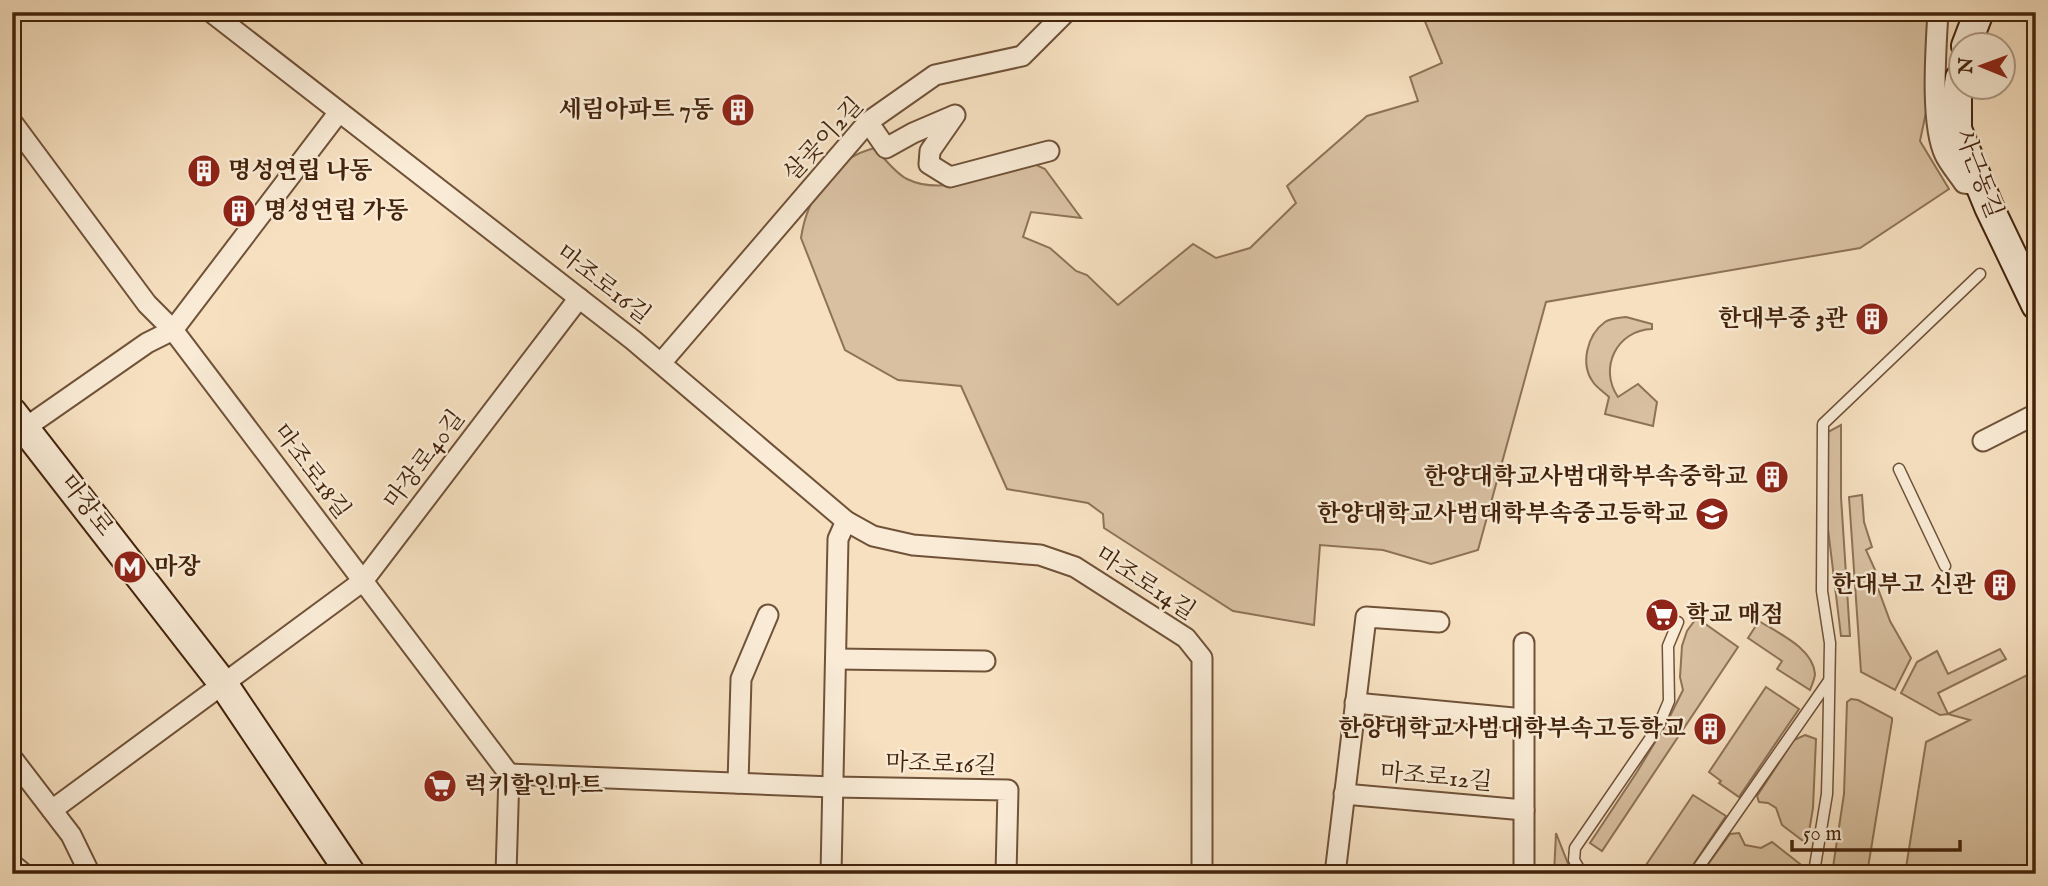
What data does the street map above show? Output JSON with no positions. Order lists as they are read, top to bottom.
{
  "streets": {
    "main road": ["사근동길", "마장로"],
    "street": [
      "살곶이2길",
      "마조로16길",
      "마장로40길",
      "마조로18길",
      "마조로14길",
      "마조로12길"
    ]
  },
  "crossings": [
    ["살곶이2길", "마조로16길"],
    ["마조로16길", "마장로40길"],
    ["마조로16길", "마조로18길"],
    ["마조로16길", "마조로14길"],
    ["마장로40길", "마조로18길"],
    ["마장로40길", "마장로"],
    ["마조로18길", "마장로"]
  ],
  "places": {
    "building": [
      "세림아파트 7동",
      "명성연립 나동",
      "명성연립 가동",
      "한대부중 3관",
      "한양대학교사범대학부속중학교",
      "한대부고 신관",
      "한양대학교사범대학부속고등학교"
    ],
    "school or university": ["한양대학교사범대학부속중고등학교"],
    "metro station": ["마장"],
    "supermarket": ["학교 매점", "럭키할인마트"]
  },
  "scale_bar": "50 m",
  "north": "left"
}
